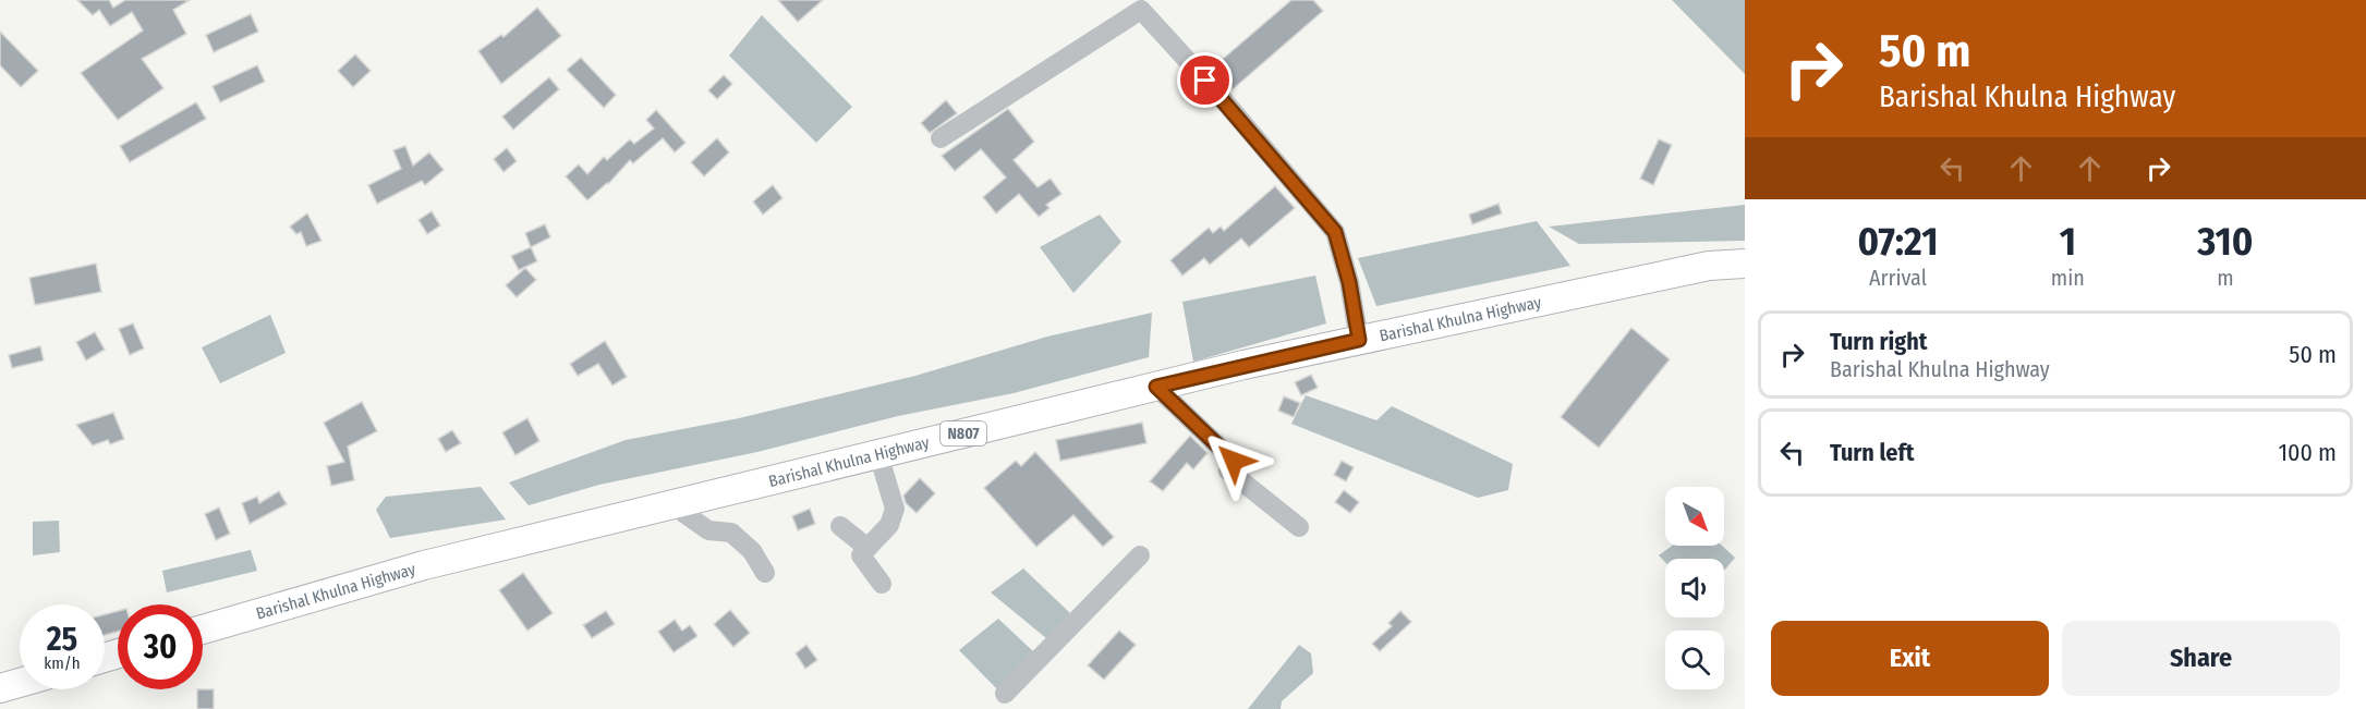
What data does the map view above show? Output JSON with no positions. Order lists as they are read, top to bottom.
{
  "streets": {
    "highway": ["Barishal Khulna Highway", "N807"]
  },
  "north": "bottom right",
  "page": {
    "turn": ["50 m", "Barishal Khulna Highway"],
    "eta": [
      "07:21",
      "Arrival",
      "1",
      "min",
      "310",
      "m"
    ],
    "list": [
      {
        "name": "Turn right",
        "note": "Barishal Khulna Highway",
        "value": "50 m"
      },
      {
        "name": "Turn left",
        "value": "100 m"
      }
    ],
    "speed": "25 km/h",
    "limit": "30",
    "buttons": ["Exit", "Share"]
  }
}
